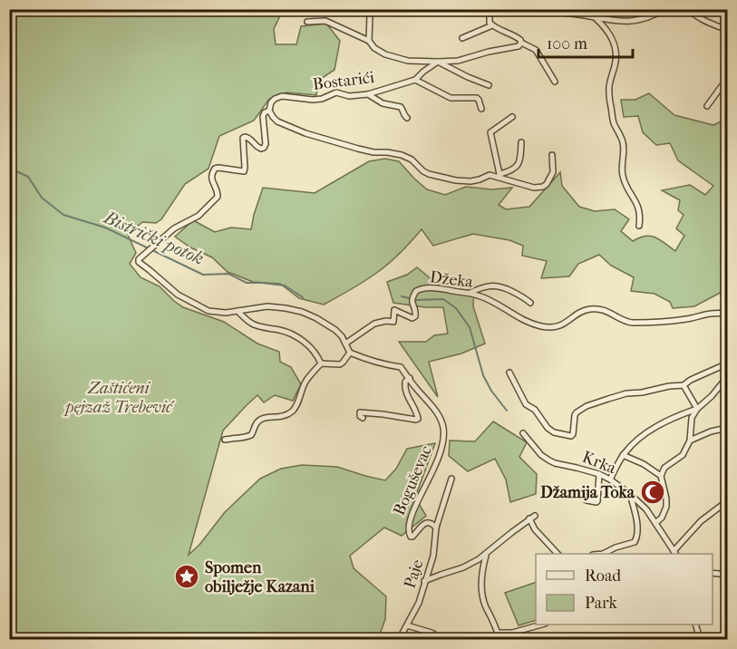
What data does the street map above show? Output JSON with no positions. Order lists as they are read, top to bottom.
{
  "streets": {
    "street": [
      "Bostarići",
      "Džeka",
      "Krka",
      "Boguševac",
      "Paje"
    ]
  },
  "crossings": [
    ["Boguševac", "Paje"]
  ],
  "water": ["Bistrički potok"],
  "parks": ["Zaštićeni pejzaž Trebević"],
  "places": {
    "mosque": ["Džamija Toka"],
    "place": ["Spomen obilježje Kazani"]
  },
  "legend": ["Road", "Park"],
  "scale_bar": "100 m"
}
